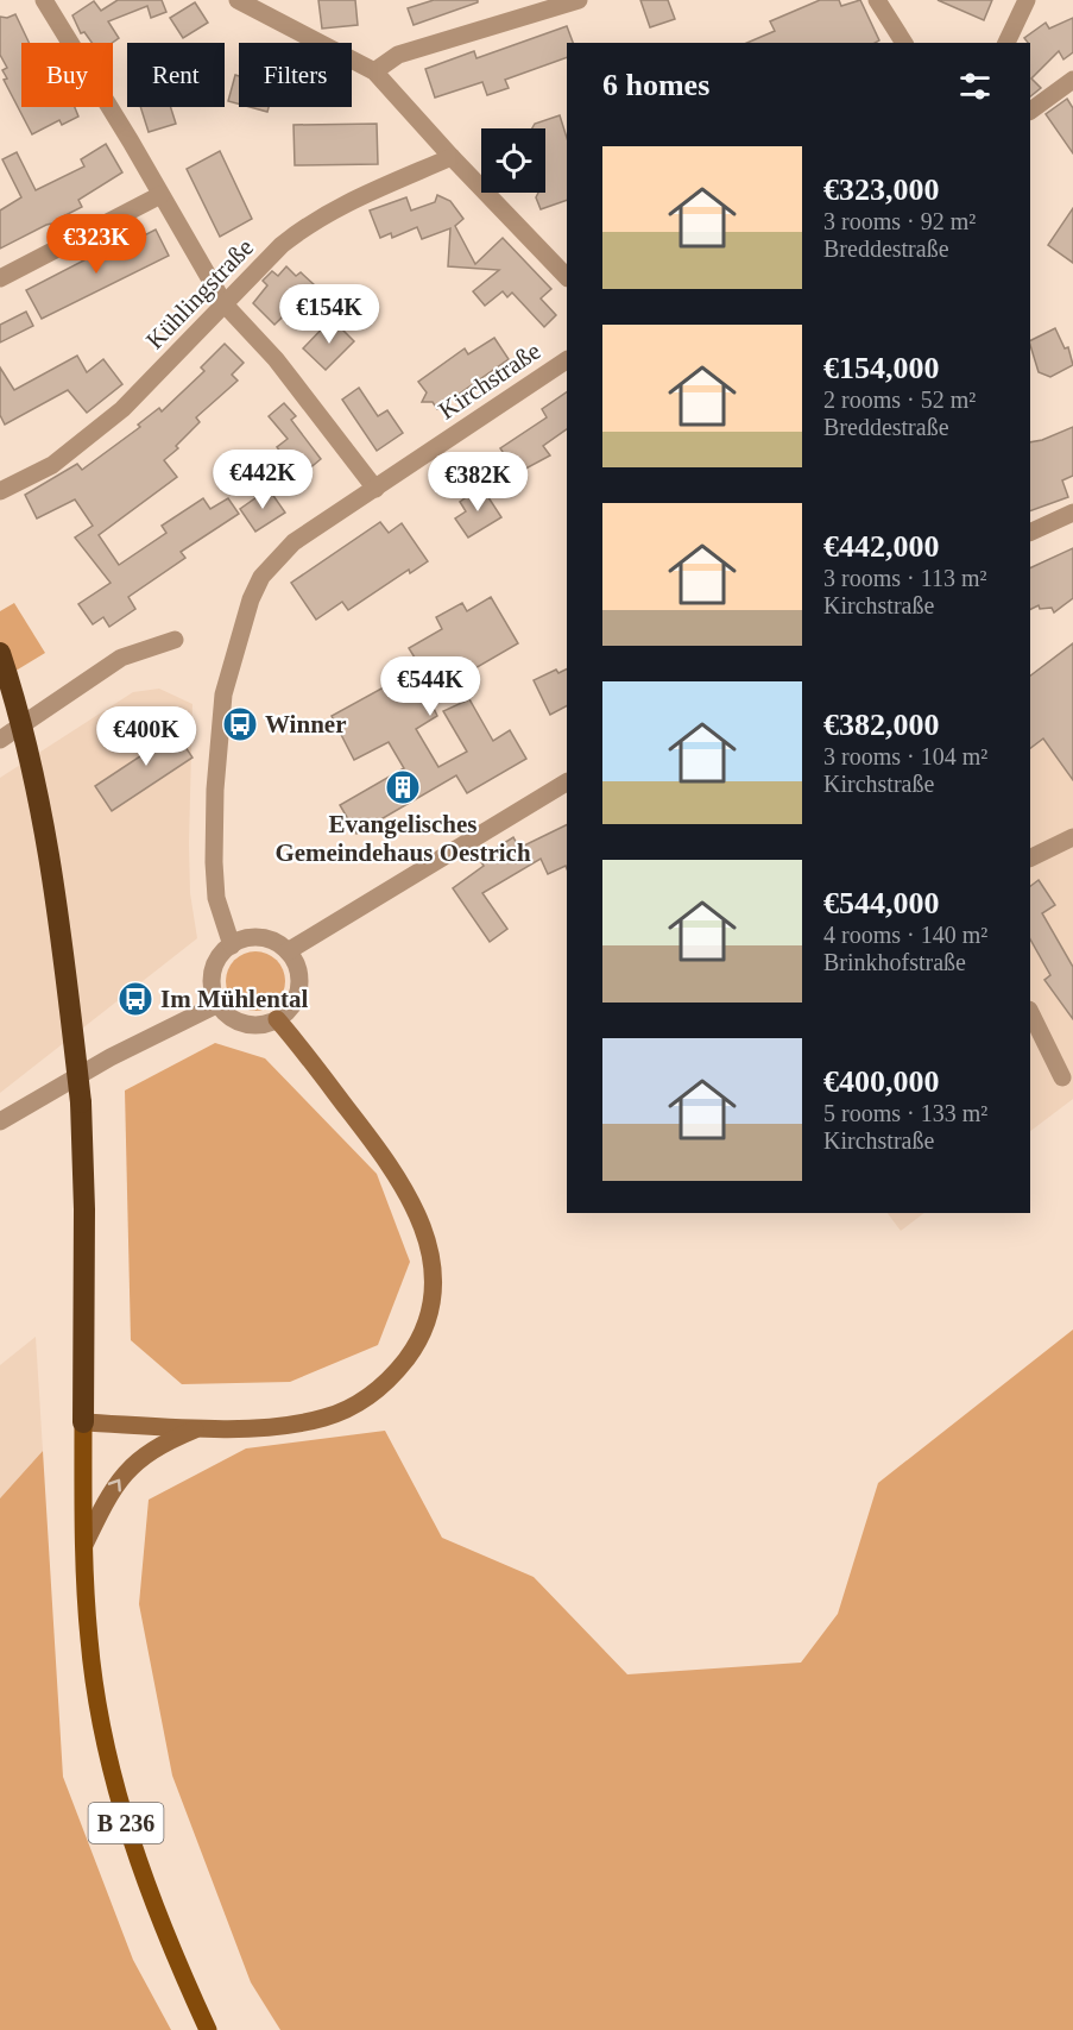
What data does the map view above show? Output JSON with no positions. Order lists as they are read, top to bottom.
{
  "streets": {
    "highway": ["B 236"],
    "street": ["Kühlingstraße", "Kirchstraße"]
  },
  "places": {
    "bus stop": ["Winner", "Im Mühlental"],
    "building": ["Evangelisches Gemeindehaus Oestrich"]
  },
  "page": {
    "chip": ["Buy", "Rent", "Filters"],
    "heading": "6 homes",
    "list": [
      {
        "name": "€323,000",
        "note": "3 rooms · 92 m² · Breddestraße"
      },
      {
        "name": "€154,000",
        "note": "2 rooms · 52 m² · Breddestraße"
      },
      {
        "name": "€442,000",
        "note": "3 rooms · 113 m² · Kirchstraße"
      },
      {
        "name": "€382,000",
        "note": "3 rooms · 104 m² · Kirchstraße"
      },
      {
        "name": "€544,000",
        "note": "4 rooms · 140 m² · Brinkhofstraße"
      },
      {
        "name": "€400,000",
        "note": "5 rooms · 133 m² · Kirchstraße"
      }
    ],
    "price": [
      "€323K",
      "€154K",
      "€442K",
      "€382K",
      "€544K",
      "€400K"
    ]
  }
}
